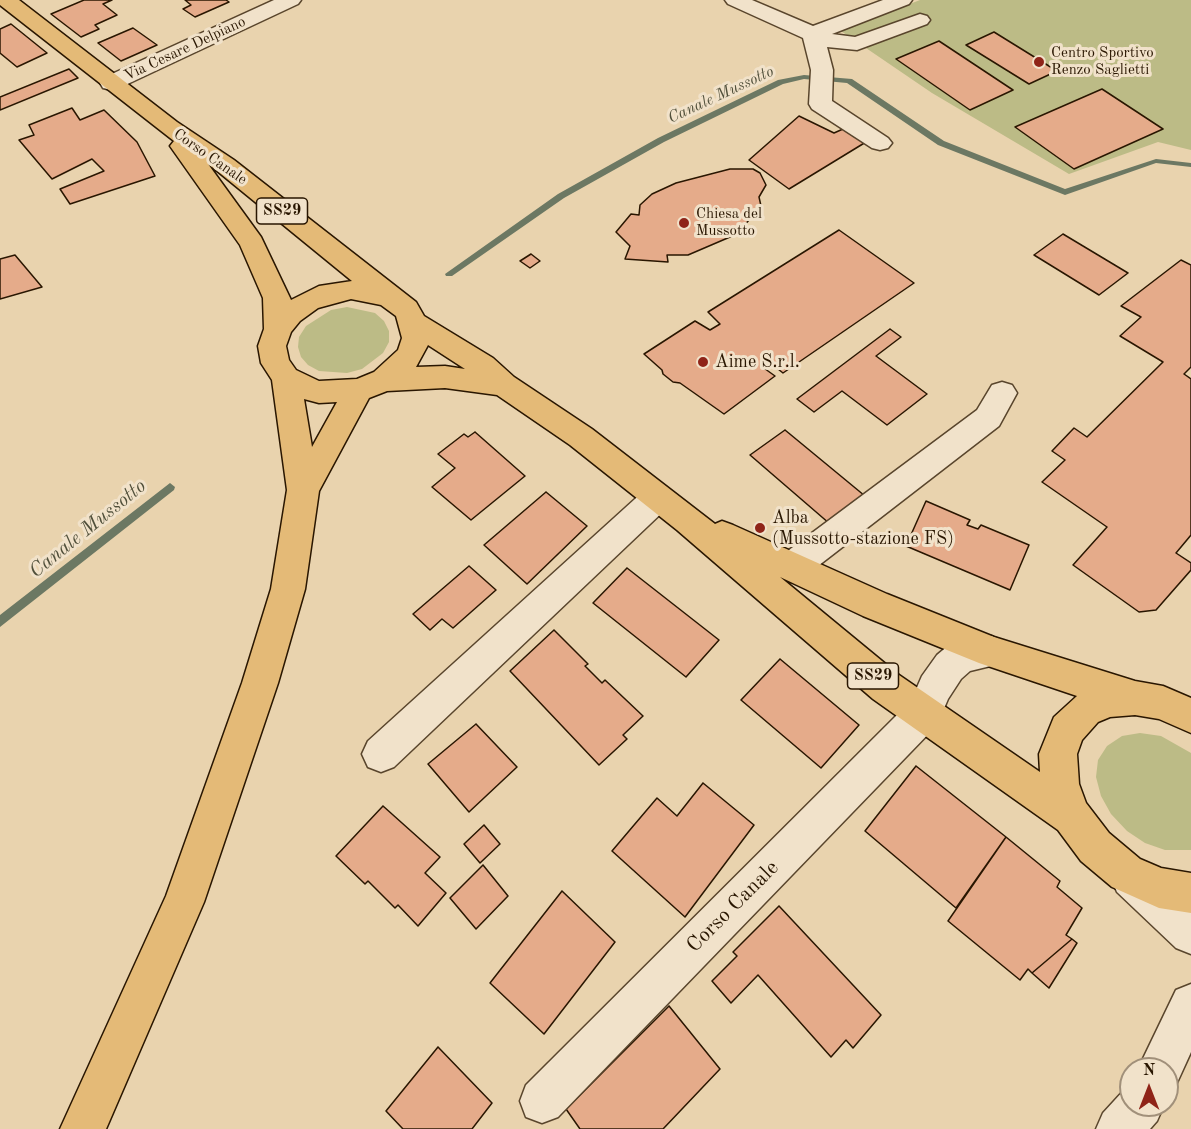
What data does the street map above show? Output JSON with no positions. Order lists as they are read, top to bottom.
{
  "streets": {
    "main road": ["Corso Canale", "SS29"],
    "street": ["Via Cesare Delpiano"]
  },
  "crossings": [
    ["Via Cesare Delpiano", "Corso Canale"]
  ],
  "water": ["Canale Mussotto"],
  "places": [
    "Centro Sportivo Renzo Saglietti",
    "Chiesa del Mussotto",
    "Aime S.r.l.",
    "Alba (Mussotto-stazione FS)"
  ],
  "north": "top"
}
